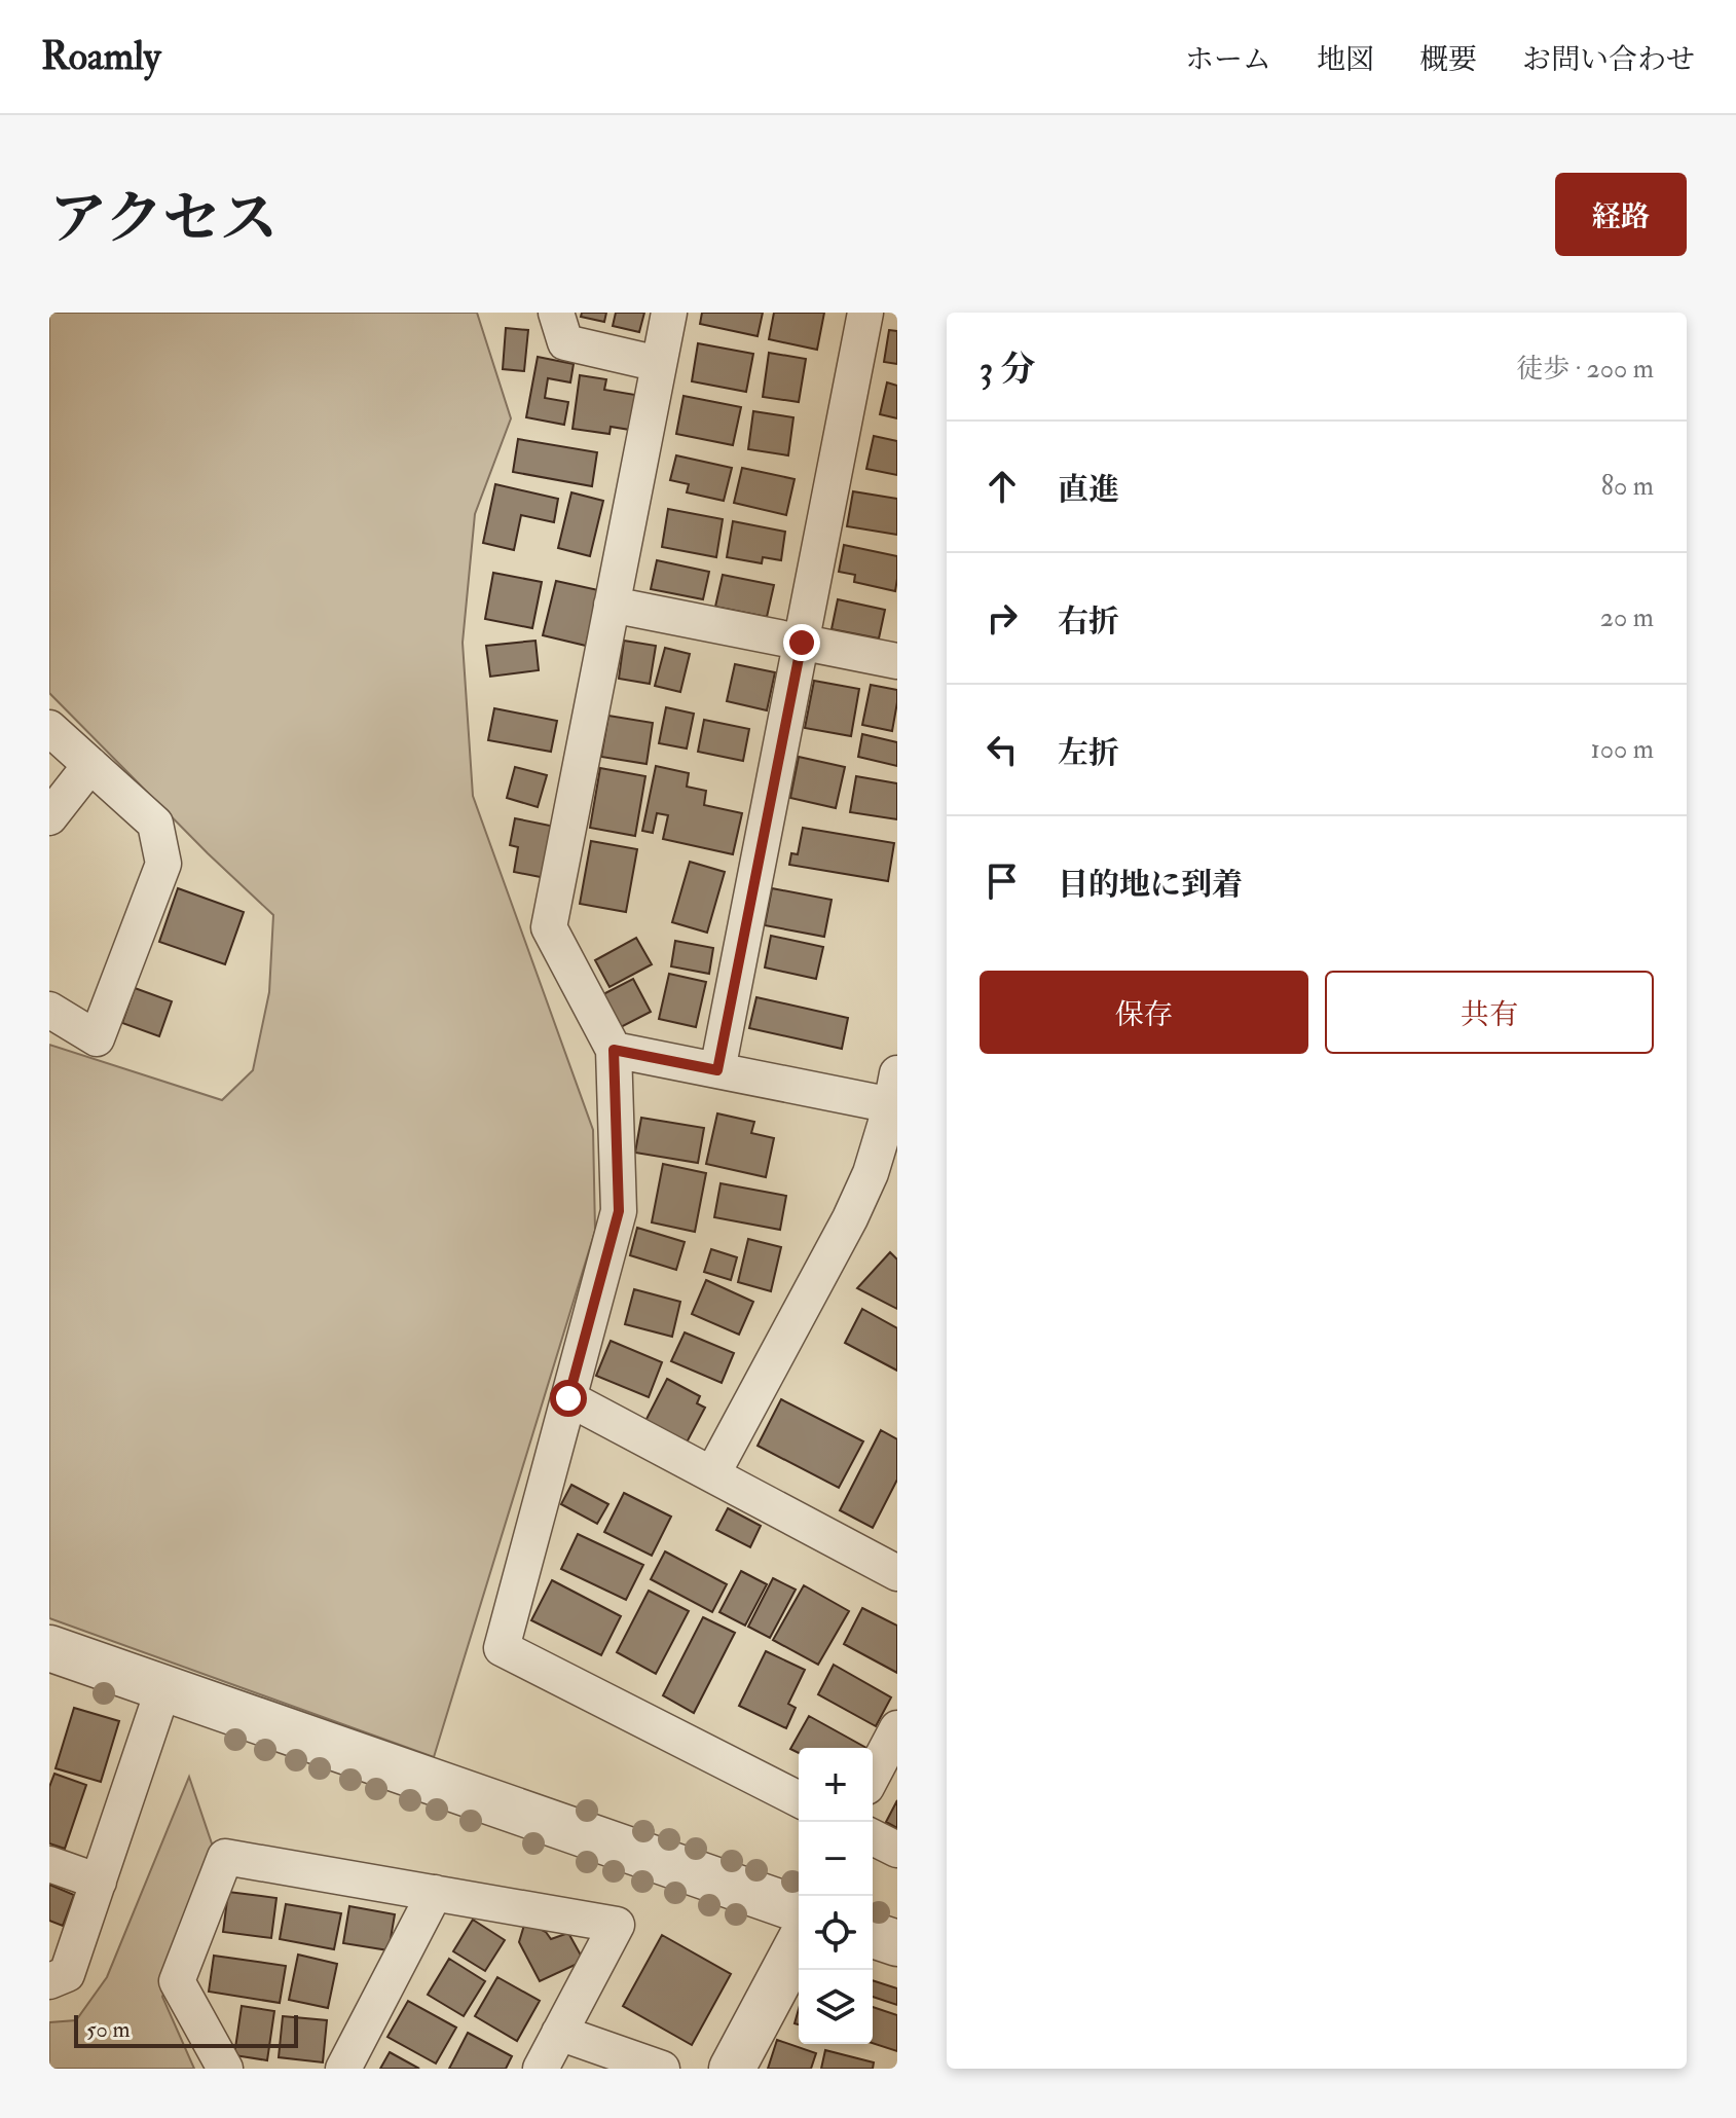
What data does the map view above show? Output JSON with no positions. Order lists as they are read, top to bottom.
{
  "scale_bar": "50 m",
  "page": {
    "header": "Roamly",
    "nav": [
      "ホーム",
      "地図",
      "概要",
      "お問い合わせ"
    ],
    "title": "アクセス",
    "buttons": [
      "経路",
      ["保存", "共有"]
    ],
    "heading": ["3 分", "徒歩 · 200 m"],
    "list": [
      ["直進", "80 m"],
      ["右折", "20 m"],
      ["左折", "100 m"],
      "目的地に到着"
    ],
    "map_buttons": ["+", "−"],
    "scale": "50 m"
  }
}
